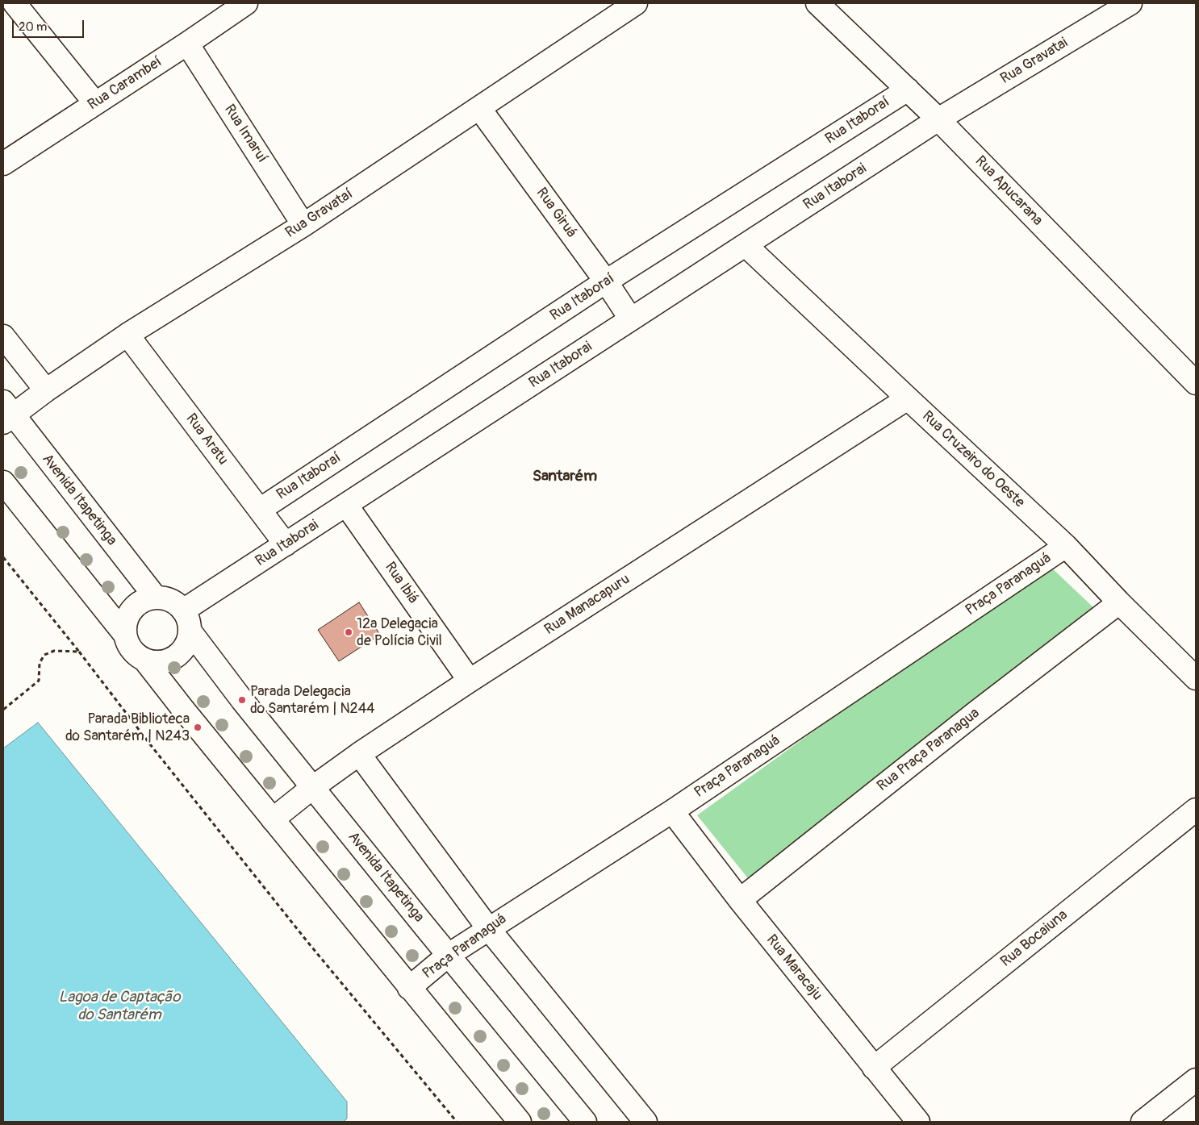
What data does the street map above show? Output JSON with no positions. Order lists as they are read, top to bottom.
{
  "streets": {
    "street": [
      "Rua Gravatai",
      "Rua Carambeí",
      "Rua Itaboraí",
      "Rua Imaruí",
      "Rua Itaborai",
      "Rua Apucarana",
      "Rua Giruá",
      "Rua Gravataí",
      "Rua Aratu",
      "Rua Cruzeiro do Oeste",
      "Avenida Itapetinga",
      "Rua Ibiá",
      "Praça Paranaguá",
      "Rua Manacapuru",
      "Rua Praça Paranagua",
      "Rua Bocaiuna",
      "Rua Maracaju"
    ]
  },
  "crossings": [
    ["Rua Gravatai", "Rua Itaborai"],
    ["Rua Gravatai", "Rua Apucarana"],
    ["Rua Carambeí", "Rua Imaruí"],
    ["Rua Itaboraí", "Rua Apucarana"],
    ["Rua Itaboraí", "Rua Giruá"],
    ["Rua Itaboraí", "Rua Aratu"],
    ["Rua Imaruí", "Rua Gravataí"],
    ["Rua Itaborai", "Rua Apucarana"],
    ["Rua Itaborai", "Rua Giruá"],
    ["Rua Itaborai", "Rua Aratu"],
    ["Rua Itaborai", "Rua Cruzeiro do Oeste"],
    ["Rua Itaborai", "Avenida Itapetinga"],
    ["Rua Itaborai", "Rua Ibiá"],
    ["Rua Giruá", "Rua Gravataí"],
    ["Rua Gravataí", "Rua Aratu"],
    ["Rua Gravataí", "Avenida Itapetinga"],
    ["Rua Cruzeiro do Oeste", "Praça Paranaguá"],
    ["Rua Cruzeiro do Oeste", "Rua Manacapuru"],
    ["Rua Cruzeiro do Oeste", "Rua Praça Paranagua"],
    ["Avenida Itapetinga", "Praça Paranaguá"],
    ["Avenida Itapetinga", "Rua Manacapuru"],
    ["Rua Ibiá", "Rua Manacapuru"],
    ["Praça Paranaguá", "Rua Maracaju"],
    ["Rua Praça Paranagua", "Rua Maracaju"],
    ["Rua Bocaiuna", "Rua Maracaju"]
  ],
  "districts": ["Santarém"],
  "water": ["Lagoa de Captação do Santarém"],
  "places": ["12ª Delegacia de Polícia Civil", "Parada Delegacia do Santarém | N244", "Parada Biblioteca do Santarém | N243"],
  "scale_bar": "20 m"
}
